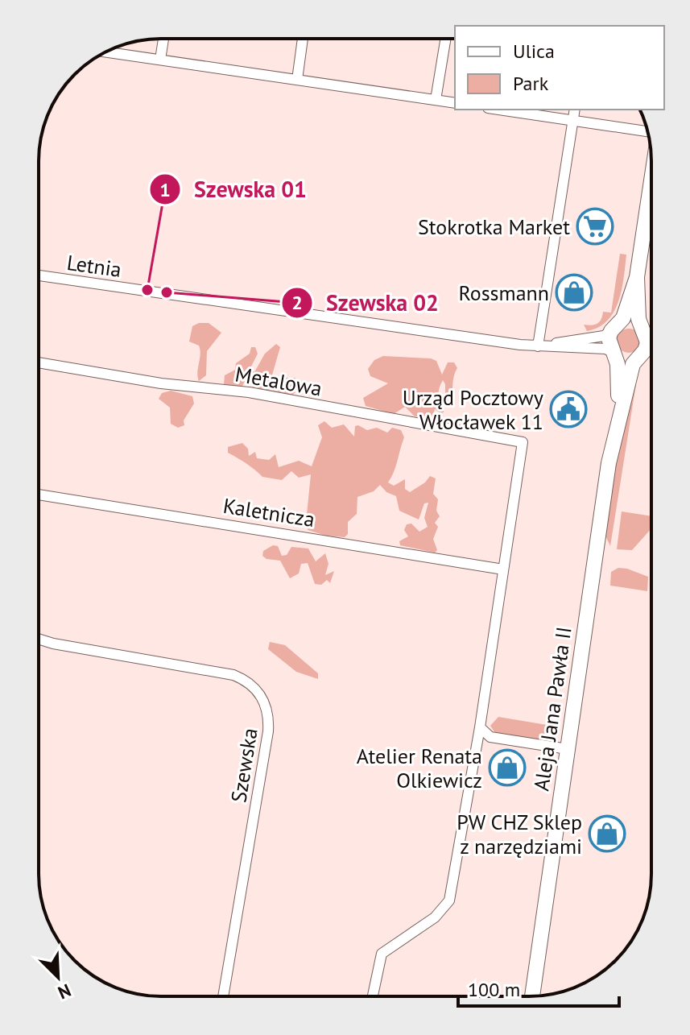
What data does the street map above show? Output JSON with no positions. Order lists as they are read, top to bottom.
{
  "streets": {
    "main road": ["Aleja Jana Pawła II"],
    "street": [
      "Letnia",
      "Metalowa",
      "Kaletnicza",
      "Szewska"
    ]
  },
  "crossings": [
    ["Letnia", "Aleja Jana Pawła II"],
    ["Metalowa", "Kaletnicza"]
  ],
  "places": {
    "supermarket": ["Stokrotka Market"],
    "other": ["Szewska 01", "Szewska 02"],
    "shop": ["Rossmann", "Atelier Renata Olkiewicz", "PW CHZ Sklep z narzędziami"],
    "public building": ["Urząd Pocztowy Włocławek 11"]
  },
  "legend": ["Ulica", "Park"],
  "scale_bar": "100 m",
  "north": "bottom right"
}
